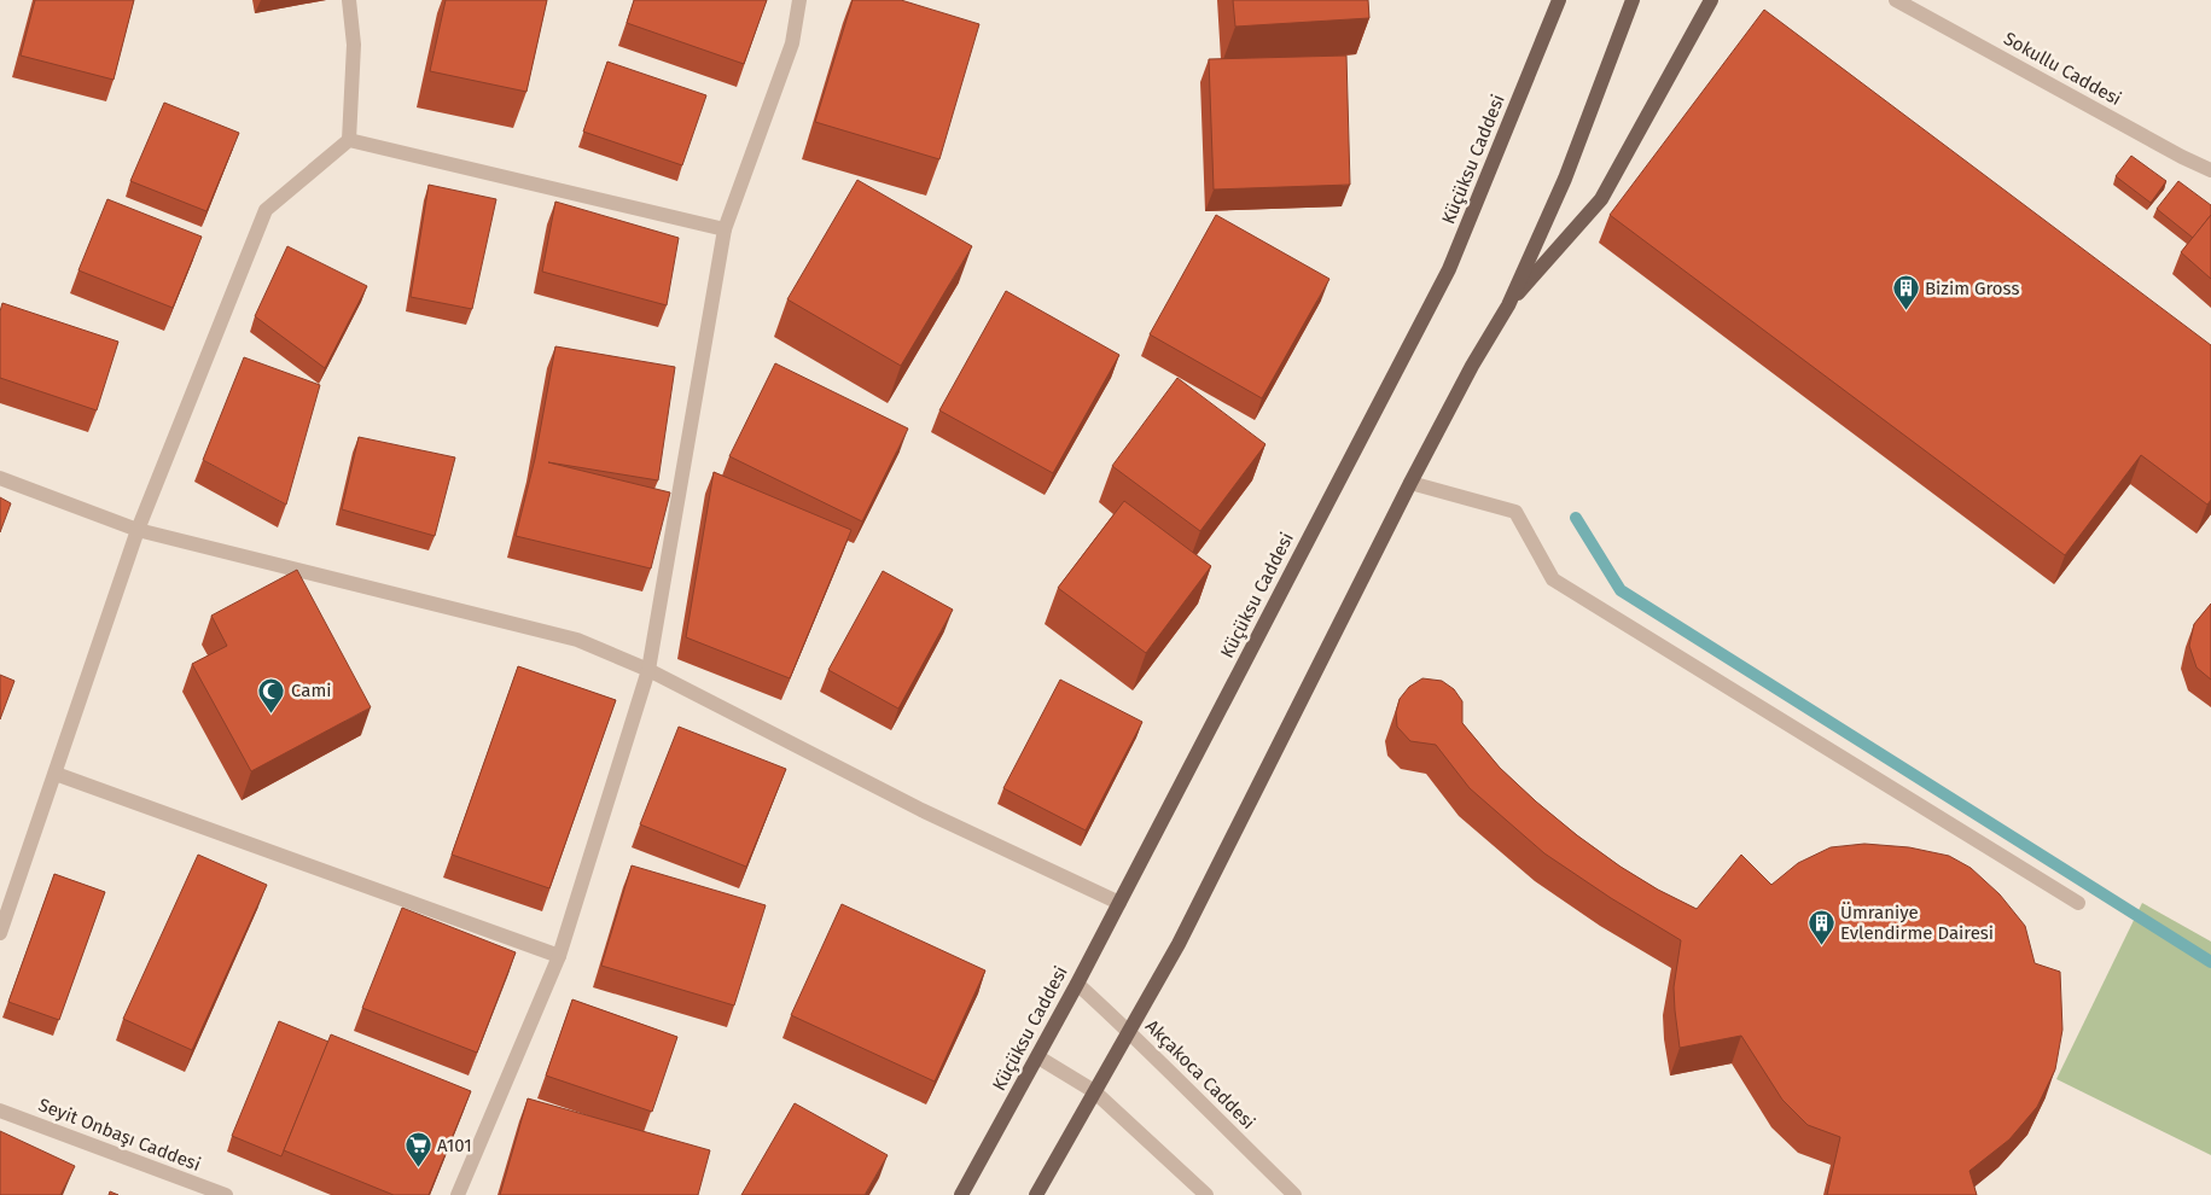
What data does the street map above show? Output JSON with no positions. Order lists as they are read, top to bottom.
{
  "streets": {
    "main road": ["Küçüksu Caddesi"],
    "street": ["Sokullu Caddesi", "Akçakoca Caddesi", "Seyit Onbaşı Caddesi"]
  },
  "crossings": [
    ["Küçüksu Caddesi", "Akçakoca Caddesi"]
  ],
  "places": {
    "building": ["Bizim Gross", "Ümraniye Evlendirme Dairesi"],
    "mosque": ["Cami"],
    "supermarket": ["A101"]
  }
}
